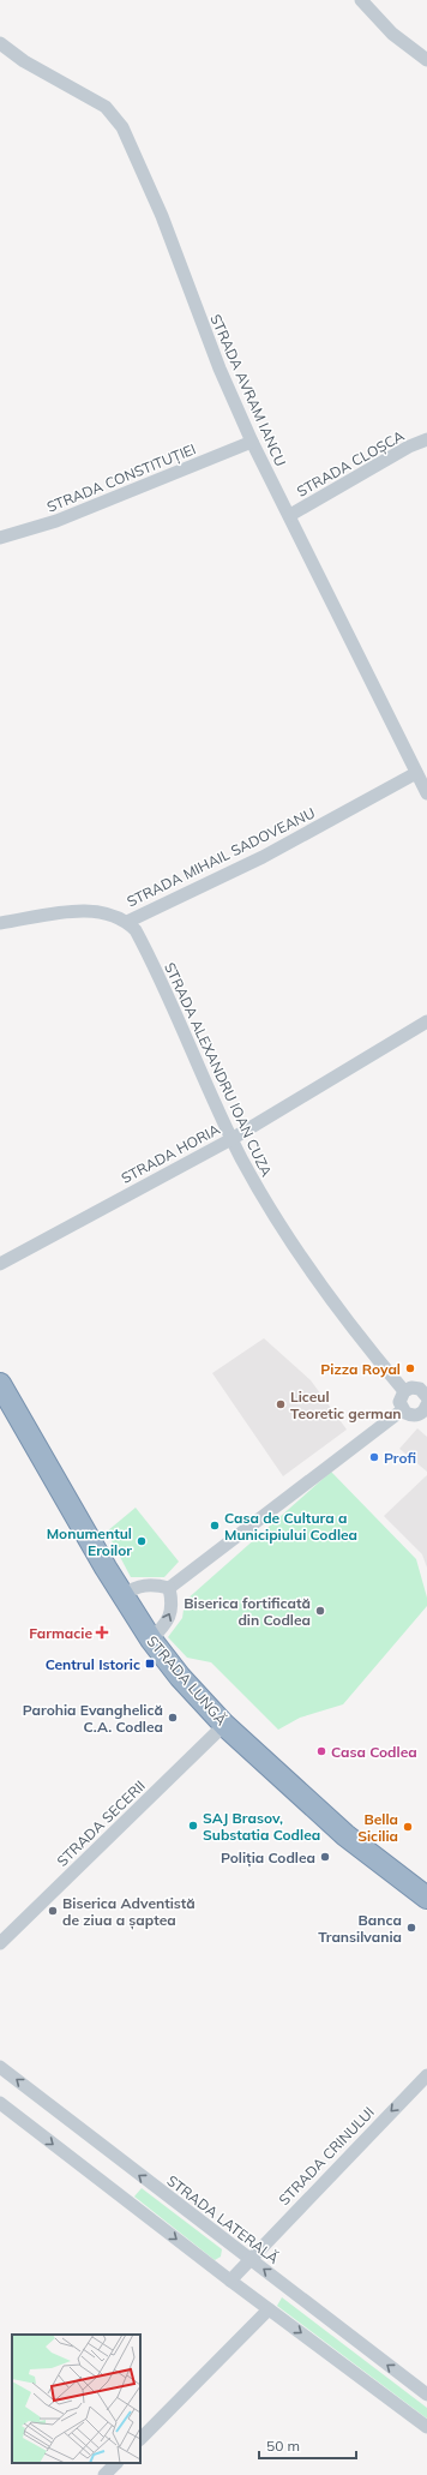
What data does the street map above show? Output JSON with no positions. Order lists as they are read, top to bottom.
{
  "streets": {
    "highway": ["STRADA LUNGĂ"],
    "street": [
      "STRADA AVRAM IANCU",
      "STRADA CLOȘCA",
      "STRADA CONSTITUȚIEI",
      "STRADA MIHAIL SADOVEANU",
      "STRADA ALEXANDRU IOAN CUZA",
      "STRADA HORIA",
      "STRADA SECERII",
      "STRADA CRINULUI",
      "STRADA LATERALĂ"
    ]
  },
  "crossings": [
    ["STRADA AVRAM IANCU", "STRADA CLOȘCA"],
    ["STRADA AVRAM IANCU", "STRADA CONSTITUȚIEI"],
    ["STRADA AVRAM IANCU", "STRADA MIHAIL SADOVEANU"],
    ["STRADA MIHAIL SADOVEANU", "STRADA ALEXANDRU IOAN CUZA"],
    ["STRADA ALEXANDRU IOAN CUZA", "STRADA HORIA"],
    ["STRADA LUNGĂ", "STRADA SECERII"],
    ["STRADA CRINULUI", "STRADA LATERALĂ"]
  ],
  "one_way": ["STRADA CRINULUI"],
  "places": {
    "other": [
      "Pizza Royal",
      "Liceul Teoretic german",
      "Profi",
      "Casa de Cultura a Municipiului Codlea",
      "Monumentul Eroilor",
      "Biserica fortificată din Codlea",
      "Parohia Evanghelică C.A. Codlea",
      "Casa Codlea",
      "SAJ Brasov, Substatia Codlea",
      "Bella Sicilia",
      "Poliția Codlea",
      "Biserica Adventistă de ziua a șaptea",
      "Banca Transilvania"
    ],
    "health": ["Farmacie"],
    "transit": ["Centrul Istoric"]
  },
  "scale_bar": "50 m"
}
